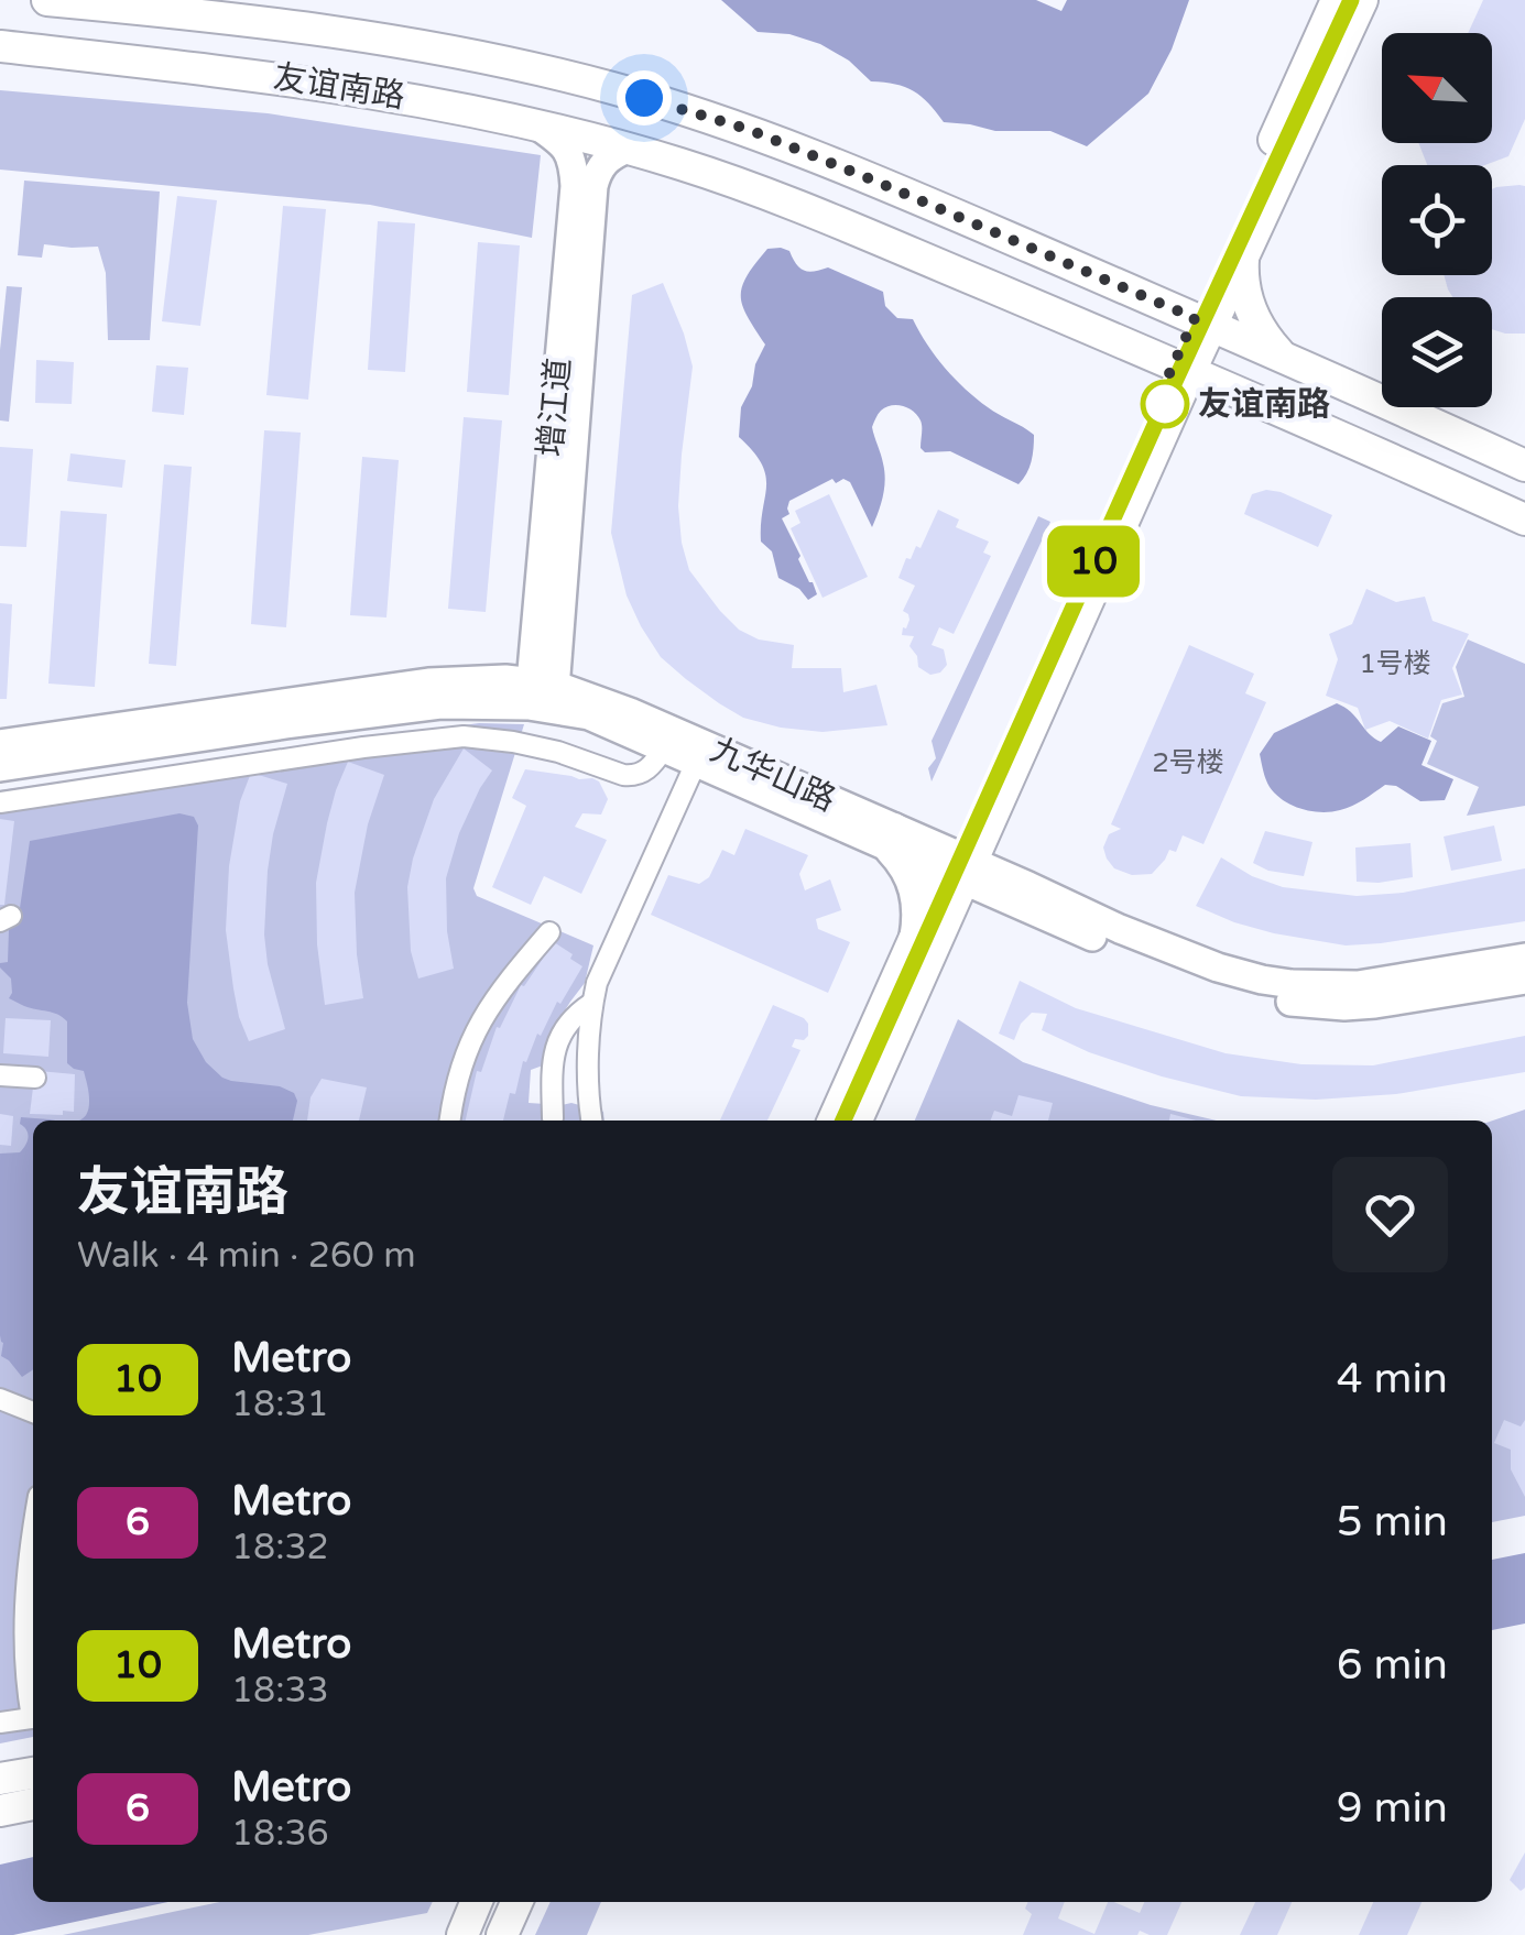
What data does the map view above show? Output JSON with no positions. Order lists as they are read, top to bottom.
{
  "streets": {
    "main road": ["友谊南路"],
    "street": ["增江道", "九华山路"]
  },
  "crossings": [
    ["友谊南路", "增江道"],
    ["增江道", "九华山路"]
  ],
  "places": ["友谊南路"],
  "lines": ["metro line 10"],
  "house_numbers": ["1号楼", "2号楼"],
  "north": "top left",
  "page": {
    "on_map": "10",
    "heading": ["友谊南路", "Walk · 4 min · 260 m"],
    "list": [
      {
        "mark": "10",
        "name": "Metro",
        "note": "18:31",
        "value": "4 min"
      },
      {
        "mark": "6",
        "name": "Metro",
        "note": "18:32",
        "value": "5 min"
      },
      {
        "mark": "10",
        "name": "Metro",
        "note": "18:33",
        "value": "6 min"
      },
      {
        "mark": "6",
        "name": "Metro",
        "note": "18:36",
        "value": "9 min"
      }
    ]
  }
}
